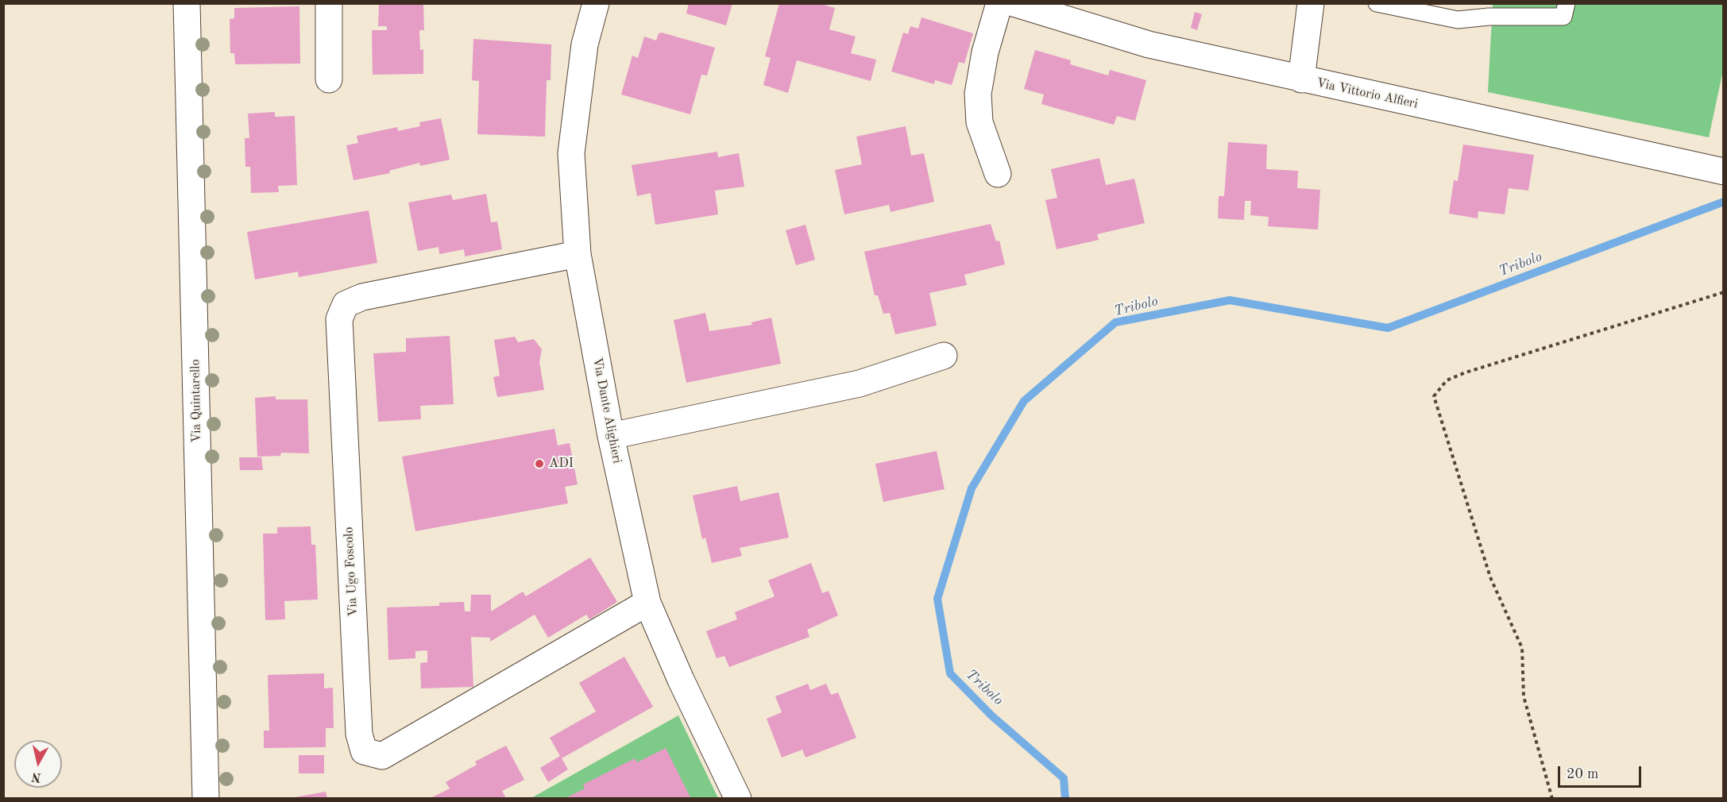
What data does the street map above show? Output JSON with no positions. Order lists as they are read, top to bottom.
{
  "streets": {
    "street": [
      "Via Vittorio Alfieri",
      "Via Quintarello",
      "Via Dante Alighieri",
      "Via Ugo Foscolo"
    ]
  },
  "crossings": [
    ["Via Dante Alighieri", "Via Ugo Foscolo"]
  ],
  "water": ["Tribolo"],
  "places": ["ADI"],
  "scale_bar": "20 m",
  "north": "bottom"
}
